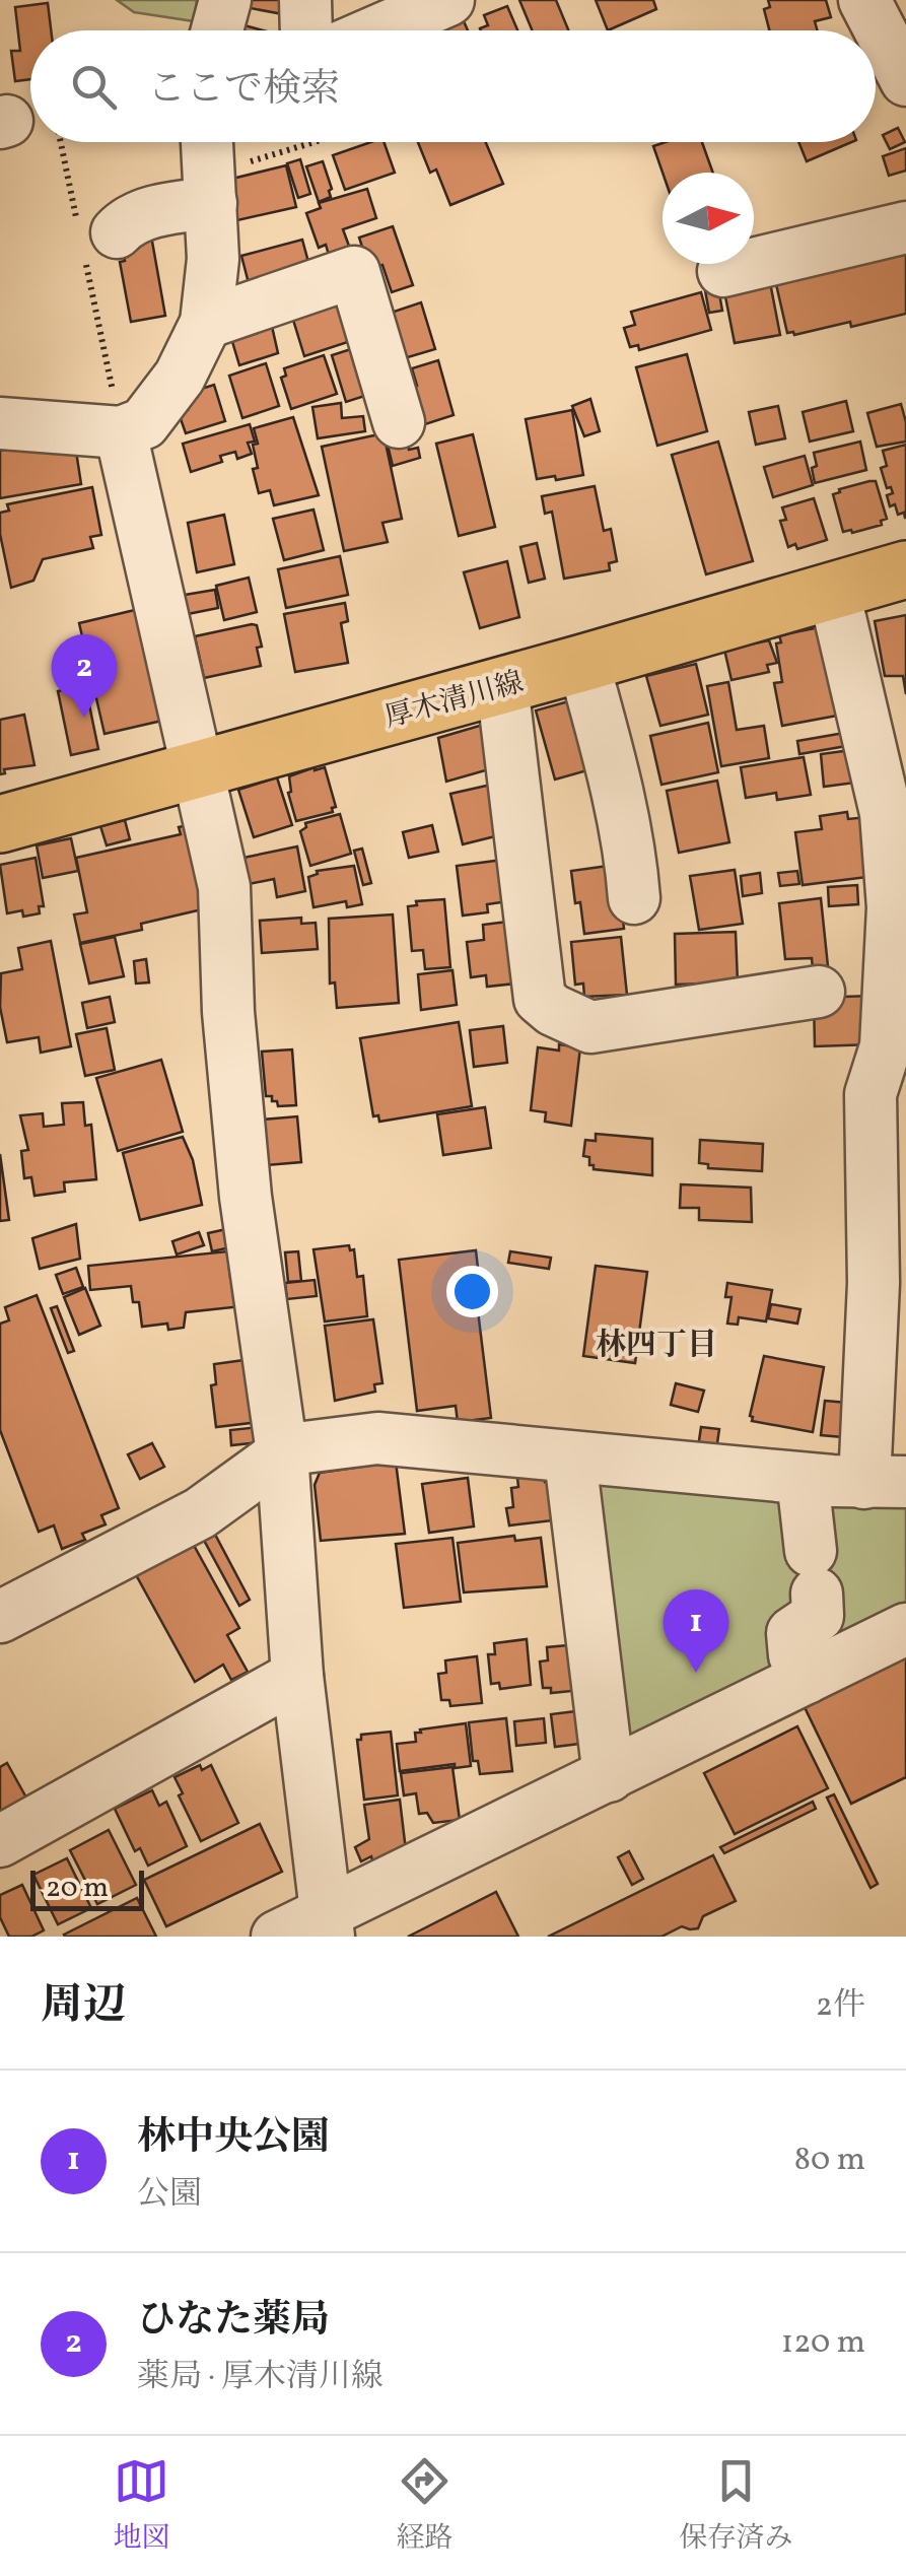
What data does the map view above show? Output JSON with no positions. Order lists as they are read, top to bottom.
{
  "streets": {
    "main road": ["厚木清川線"]
  },
  "districts": ["林四丁目"],
  "scale_bar": "20 m",
  "north": "right",
  "page": {
    "search": "ここで検索",
    "pins": ["2", "1"],
    "scale": "20 m",
    "heading": ["周辺", "2件"],
    "list": [
      {
        "mark": "1",
        "name": "林中央公園",
        "note": "公園",
        "value": "80 m"
      },
      {
        "mark": "2",
        "name": "ひなた薬局",
        "note": "薬局 · 厚木清川線",
        "value": "120 m"
      }
    ],
    "nav": ["地図", "経路", "保存済み"]
  }
}
